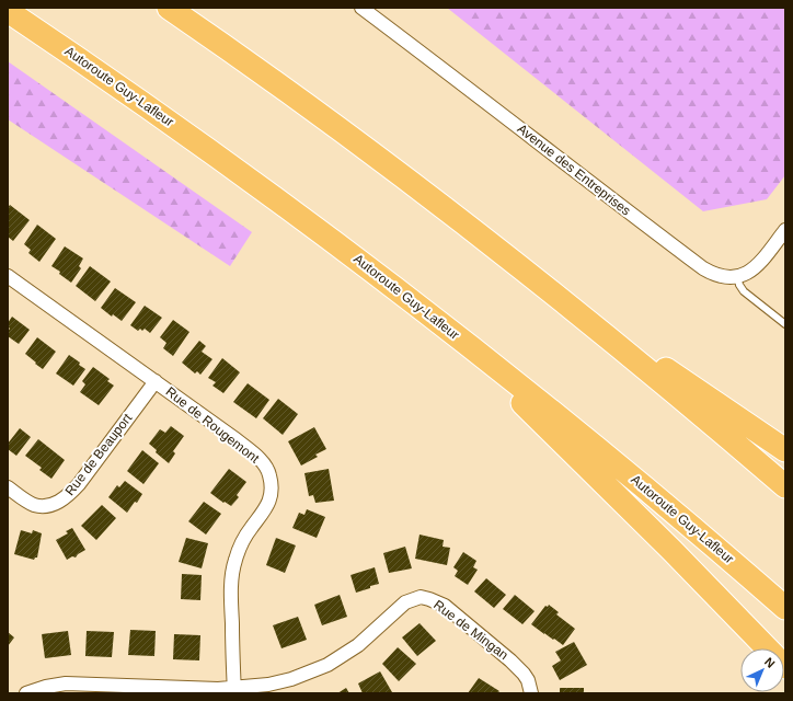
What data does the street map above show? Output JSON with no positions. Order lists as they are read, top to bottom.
{
  "streets": {
    "highway": ["Autoroute Guy-Lafleur"],
    "street": [
      "Avenue des Entreprises",
      "Rue de Rougemont",
      "Rue de Beauport",
      "Rue de Mingan"
    ]
  },
  "crossings": [
    ["Rue de Rougemont", "Rue de Beauport"],
    ["Rue de Rougemont", "Rue de Mingan"]
  ],
  "north": "top right"
}
